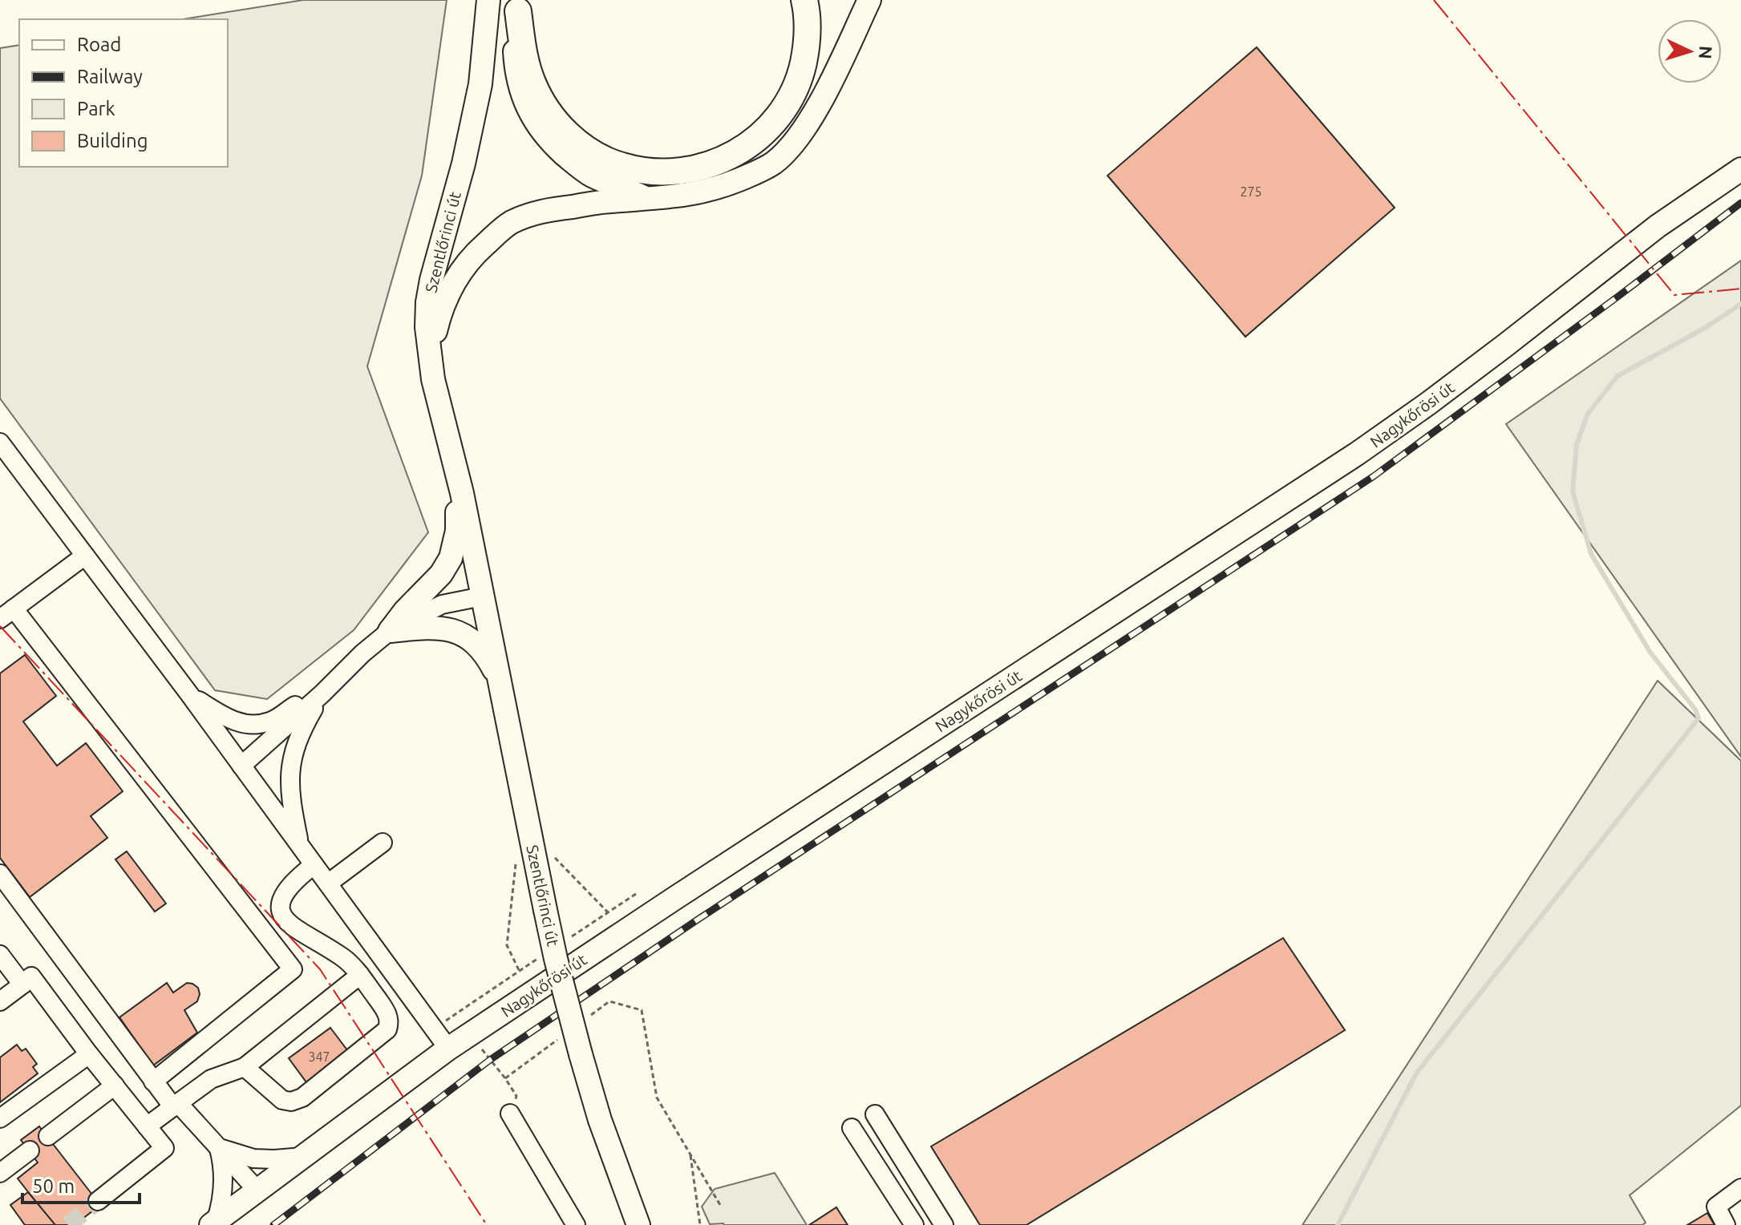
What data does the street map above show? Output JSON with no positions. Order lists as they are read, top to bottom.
{
  "streets": {
    "main road": ["Szentlőrinci út", "Nagykőrösi út"]
  },
  "house_numbers": ["275", "347"],
  "legend": [
    "Road",
    "Railway",
    "Park",
    "Building"
  ],
  "scale_bar": "50 m",
  "north": "right"
}
